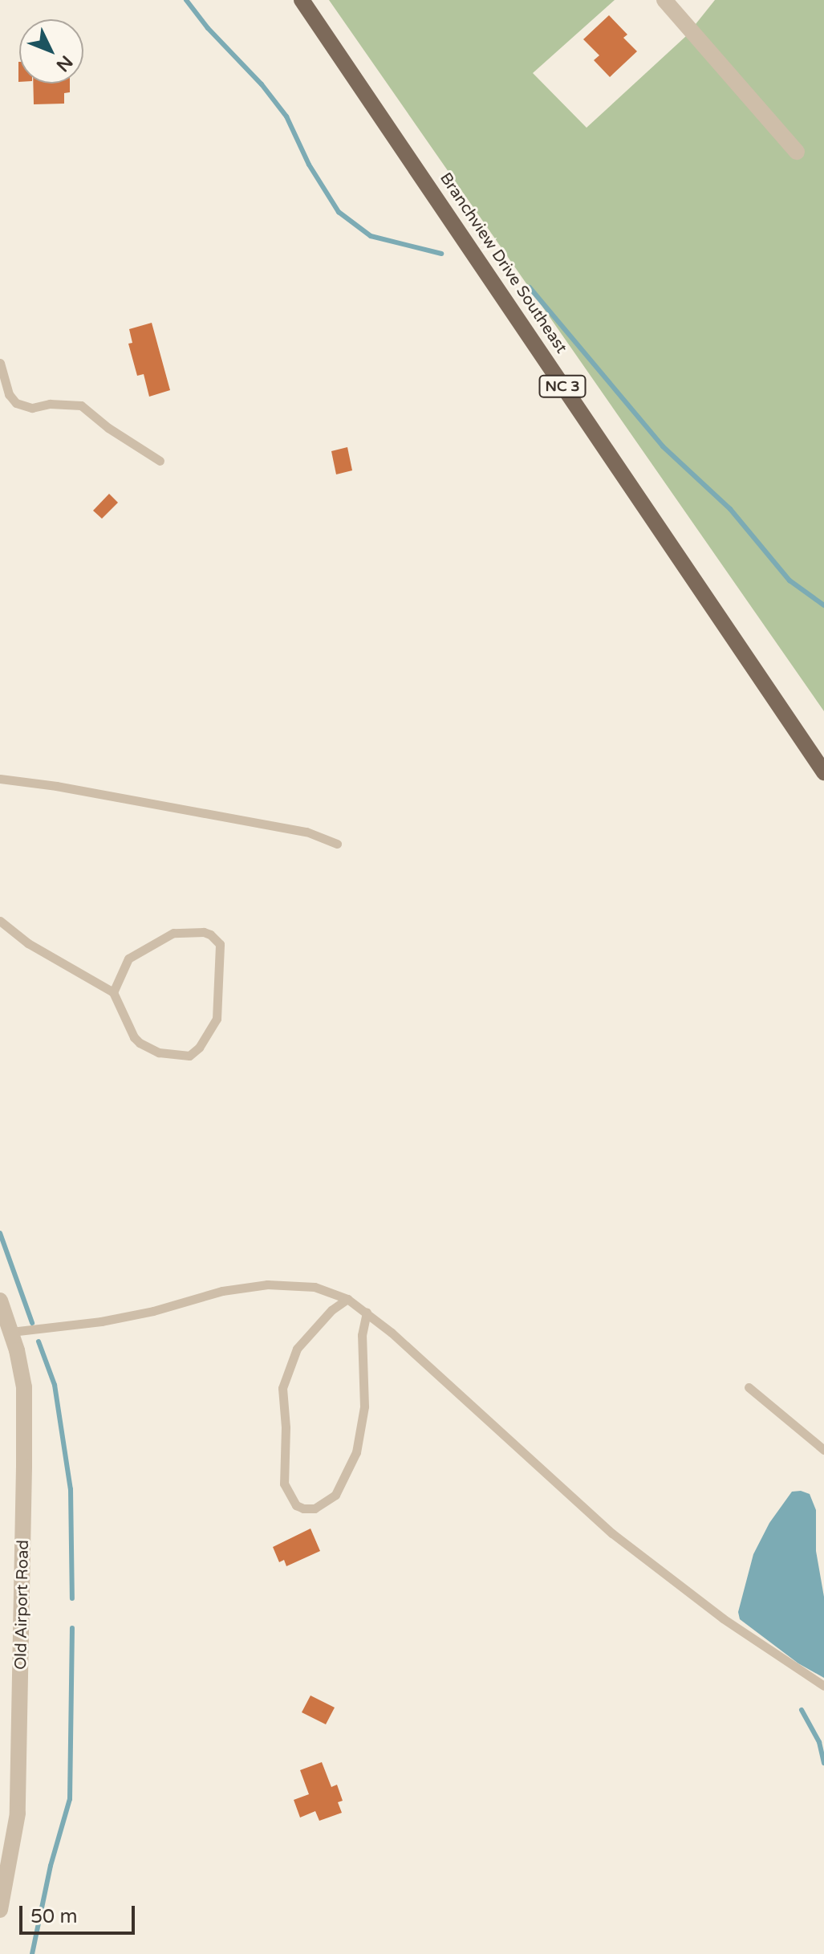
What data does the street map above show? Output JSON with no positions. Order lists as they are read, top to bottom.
{
  "streets": {
    "main road": ["Branchview Drive Southeast", "NC 3"],
    "street": ["Old Airport Road"]
  },
  "scale_bar": "50 m",
  "north": "bottom right"
}
